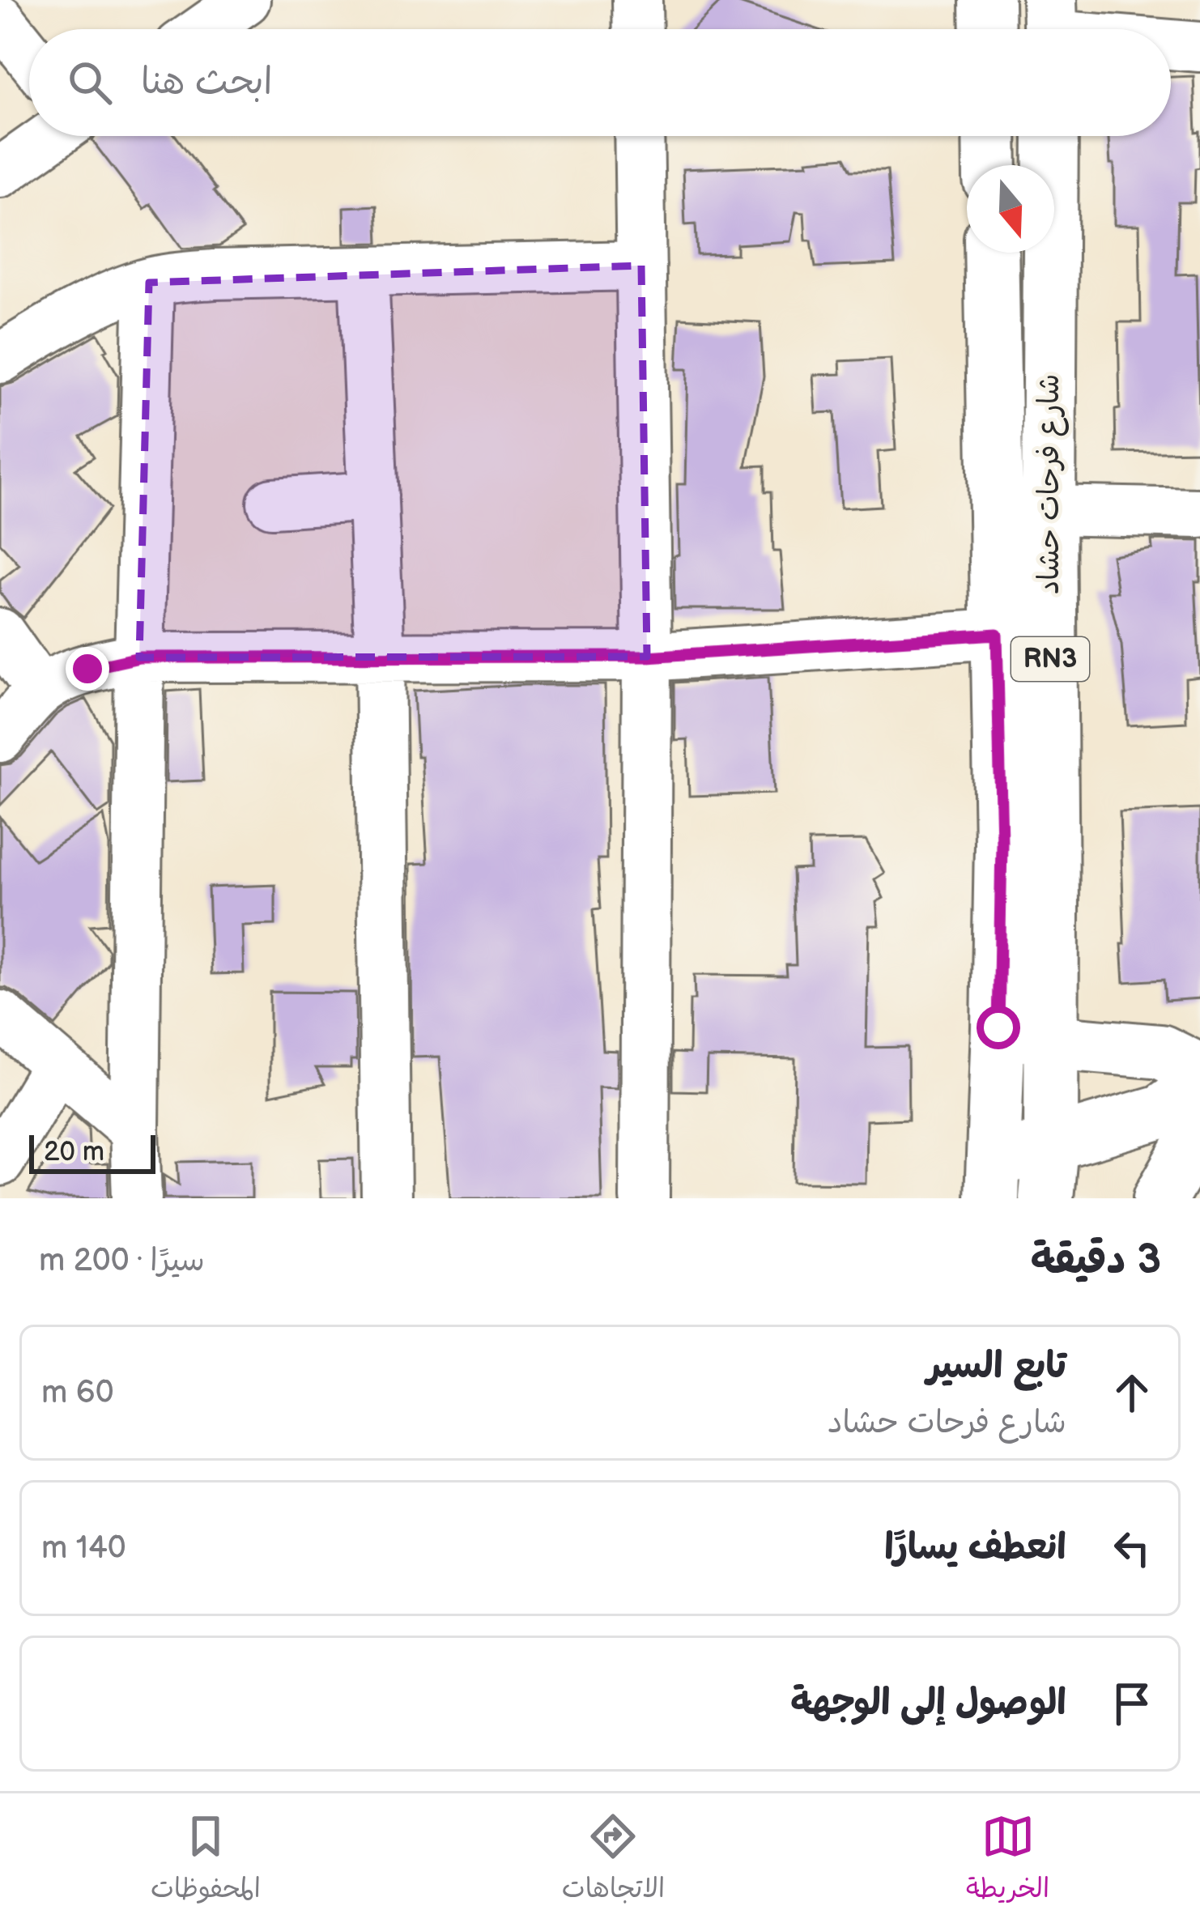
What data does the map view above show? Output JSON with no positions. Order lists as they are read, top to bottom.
{
  "streets": {
    "main road": ["شارع فرحات حشاد", "RN3"]
  },
  "scale_bar": "20 m",
  "north": "bottom",
  "page": {
    "search": "ابحث هنا",
    "scale": "20 m",
    "heading": ["3 دقيقة", "سيرًا · 200 m"],
    "list": [
      ["تابع السير", "شارع فرحات حشاد", "60 m"],
      ["انعطف يسارًا", "140 m"],
      "الوصول إلى الوجهة"
    ],
    "nav": ["الخريطة", "الاتجاهات", "المحفوظات"]
  }
}
